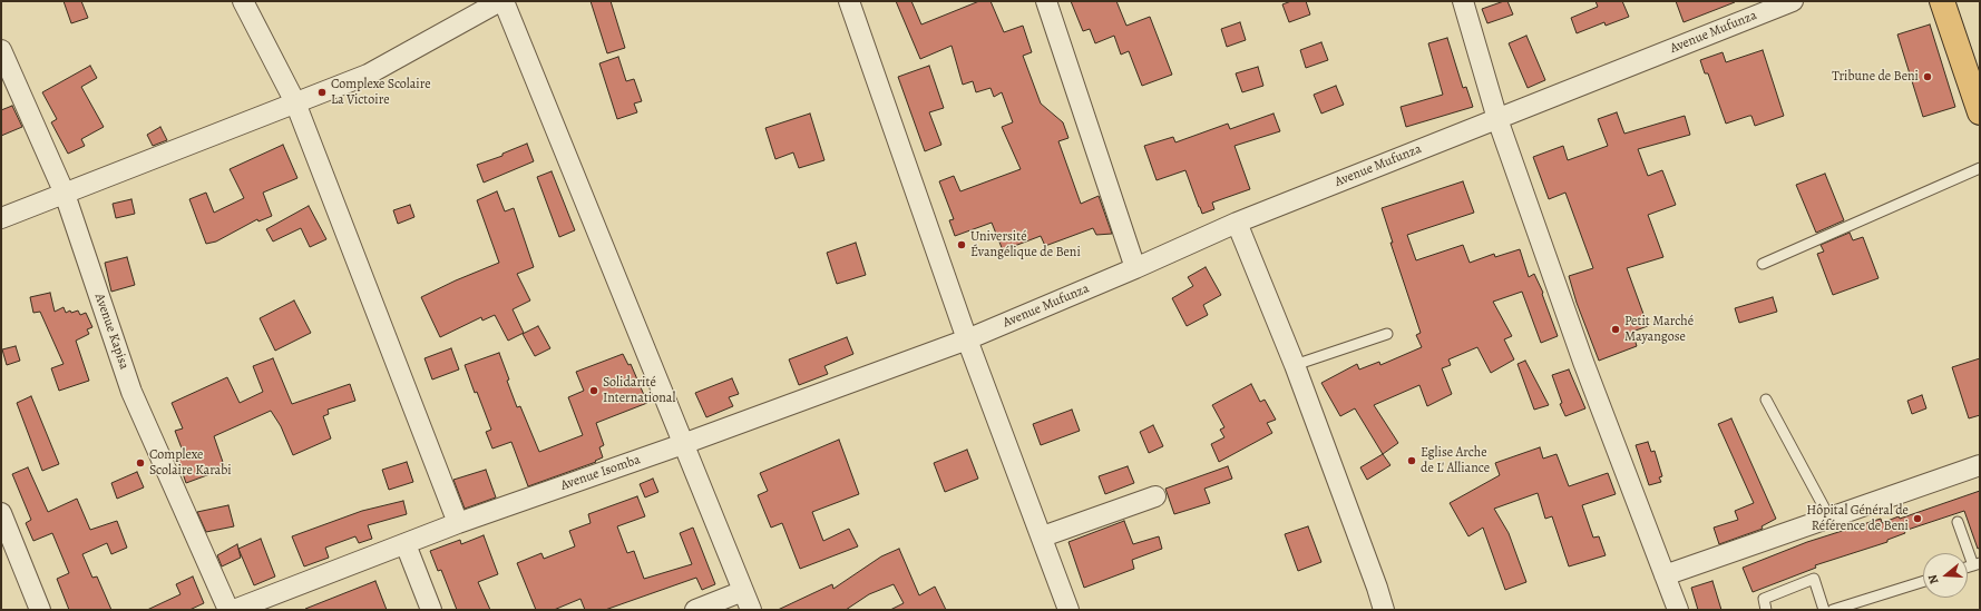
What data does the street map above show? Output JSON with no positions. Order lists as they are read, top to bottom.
{
  "streets": {
    "street": ["Avenue Mufunza", "Avenue Kapisa", "Avenue Isomba"]
  },
  "crossings": [
    ["Avenue Mufunza", "Avenue Isomba"]
  ],
  "places": [
    "Tribune de Beni",
    "Complexe Scolaire La Victoire",
    "Université Évangélique de Beni",
    "Petit Marché Mayangose",
    "Solidarité International",
    "Eglise Arche de L' Alliance",
    "Complexe Scolaire Karabi",
    "Hôpital Général de Référence de Beni"
  ],
  "north": "left"
}
